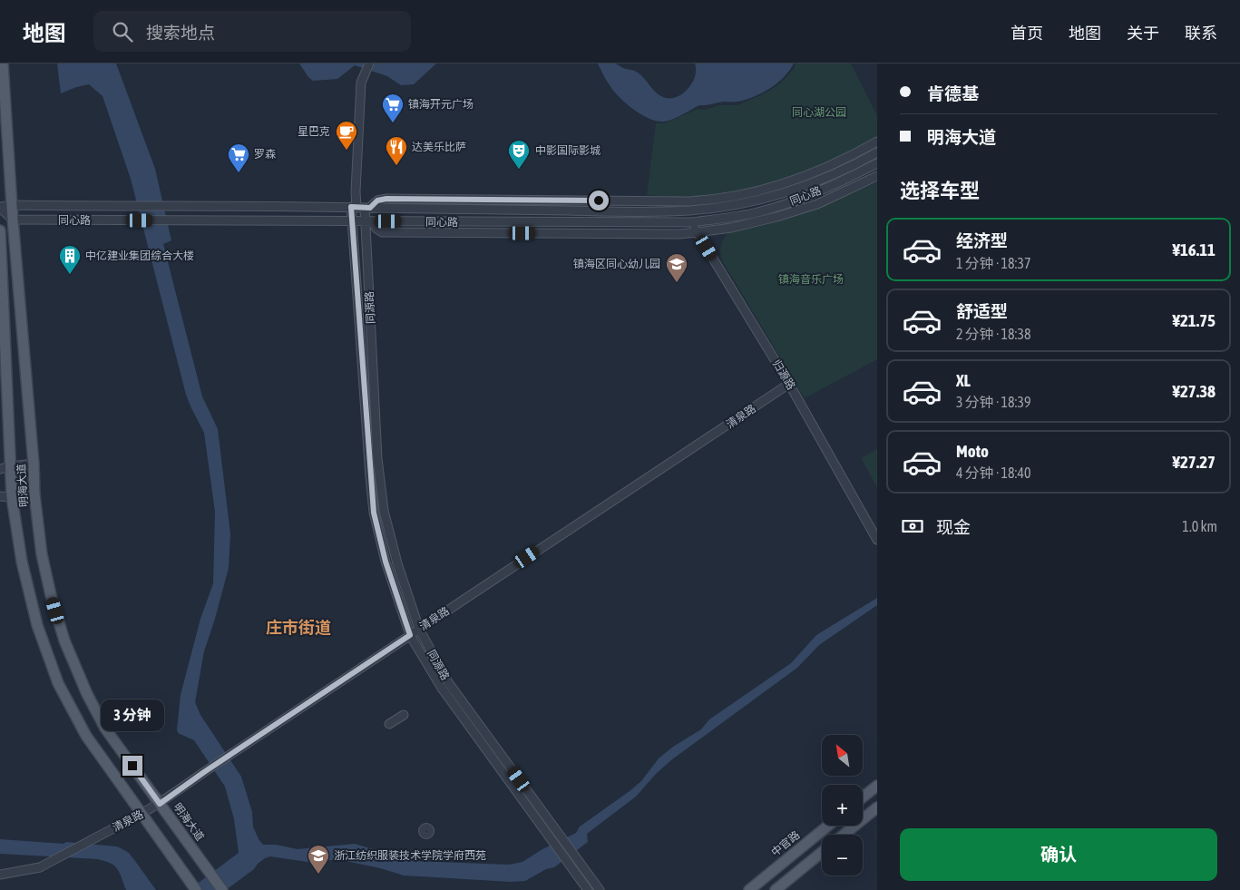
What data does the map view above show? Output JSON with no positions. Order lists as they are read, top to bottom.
{
  "streets": {
    "main road": ["明海大道", "中官路"],
    "street": [
      "同心路",
      "同源路",
      "归源路",
      "清泉路"
    ]
  },
  "crossings": [
    ["同心路", "同源路"],
    ["同心路", "归源路"],
    ["同心路", "明海大道"],
    ["同源路", "清泉路"],
    ["归源路", "清泉路"],
    ["清泉路", "明海大道"]
  ],
  "districts": ["庄市街道"],
  "parks": ["同心湖公园", "镇海音乐广场"],
  "places": {
    "supermarket": ["镇海开元广场", "罗森"],
    "cafe": ["星巴克"],
    "restaurant": ["达美乐比萨"],
    "theatre": ["中影国际影城"],
    "building": ["中亿建业集团综合大楼"],
    "school or university": ["镇海区同心幼儿园", "浙江纺织服装技术学院学府西苑"]
  },
  "north": "top left",
  "page": {
    "header": "地图",
    "search": "搜索地点",
    "nav": [
      "首页",
      "地图",
      "关于",
      "联系"
    ],
    "banner": ["肯德基", "明海大道"],
    "heading": "选择车型",
    "list": [
      {
        "name": "经济型",
        "note": "1 分钟 · 18:37",
        "value": "¥16.11"
      },
      {
        "name": "舒适型",
        "note": "2 分钟 · 18:38",
        "value": "¥21.75"
      },
      {
        "name": "XL",
        "note": "3 分钟 · 18:39",
        "value": "¥27.38"
      },
      {
        "name": "Moto",
        "note": "4 分钟 · 18:40",
        "value": "¥27.27"
      }
    ],
    "pay": ["现金", "1.0 km"],
    "bubble": "3 分钟",
    "map_buttons": ["+", "−"],
    "buttons": "确认"
  }
}
